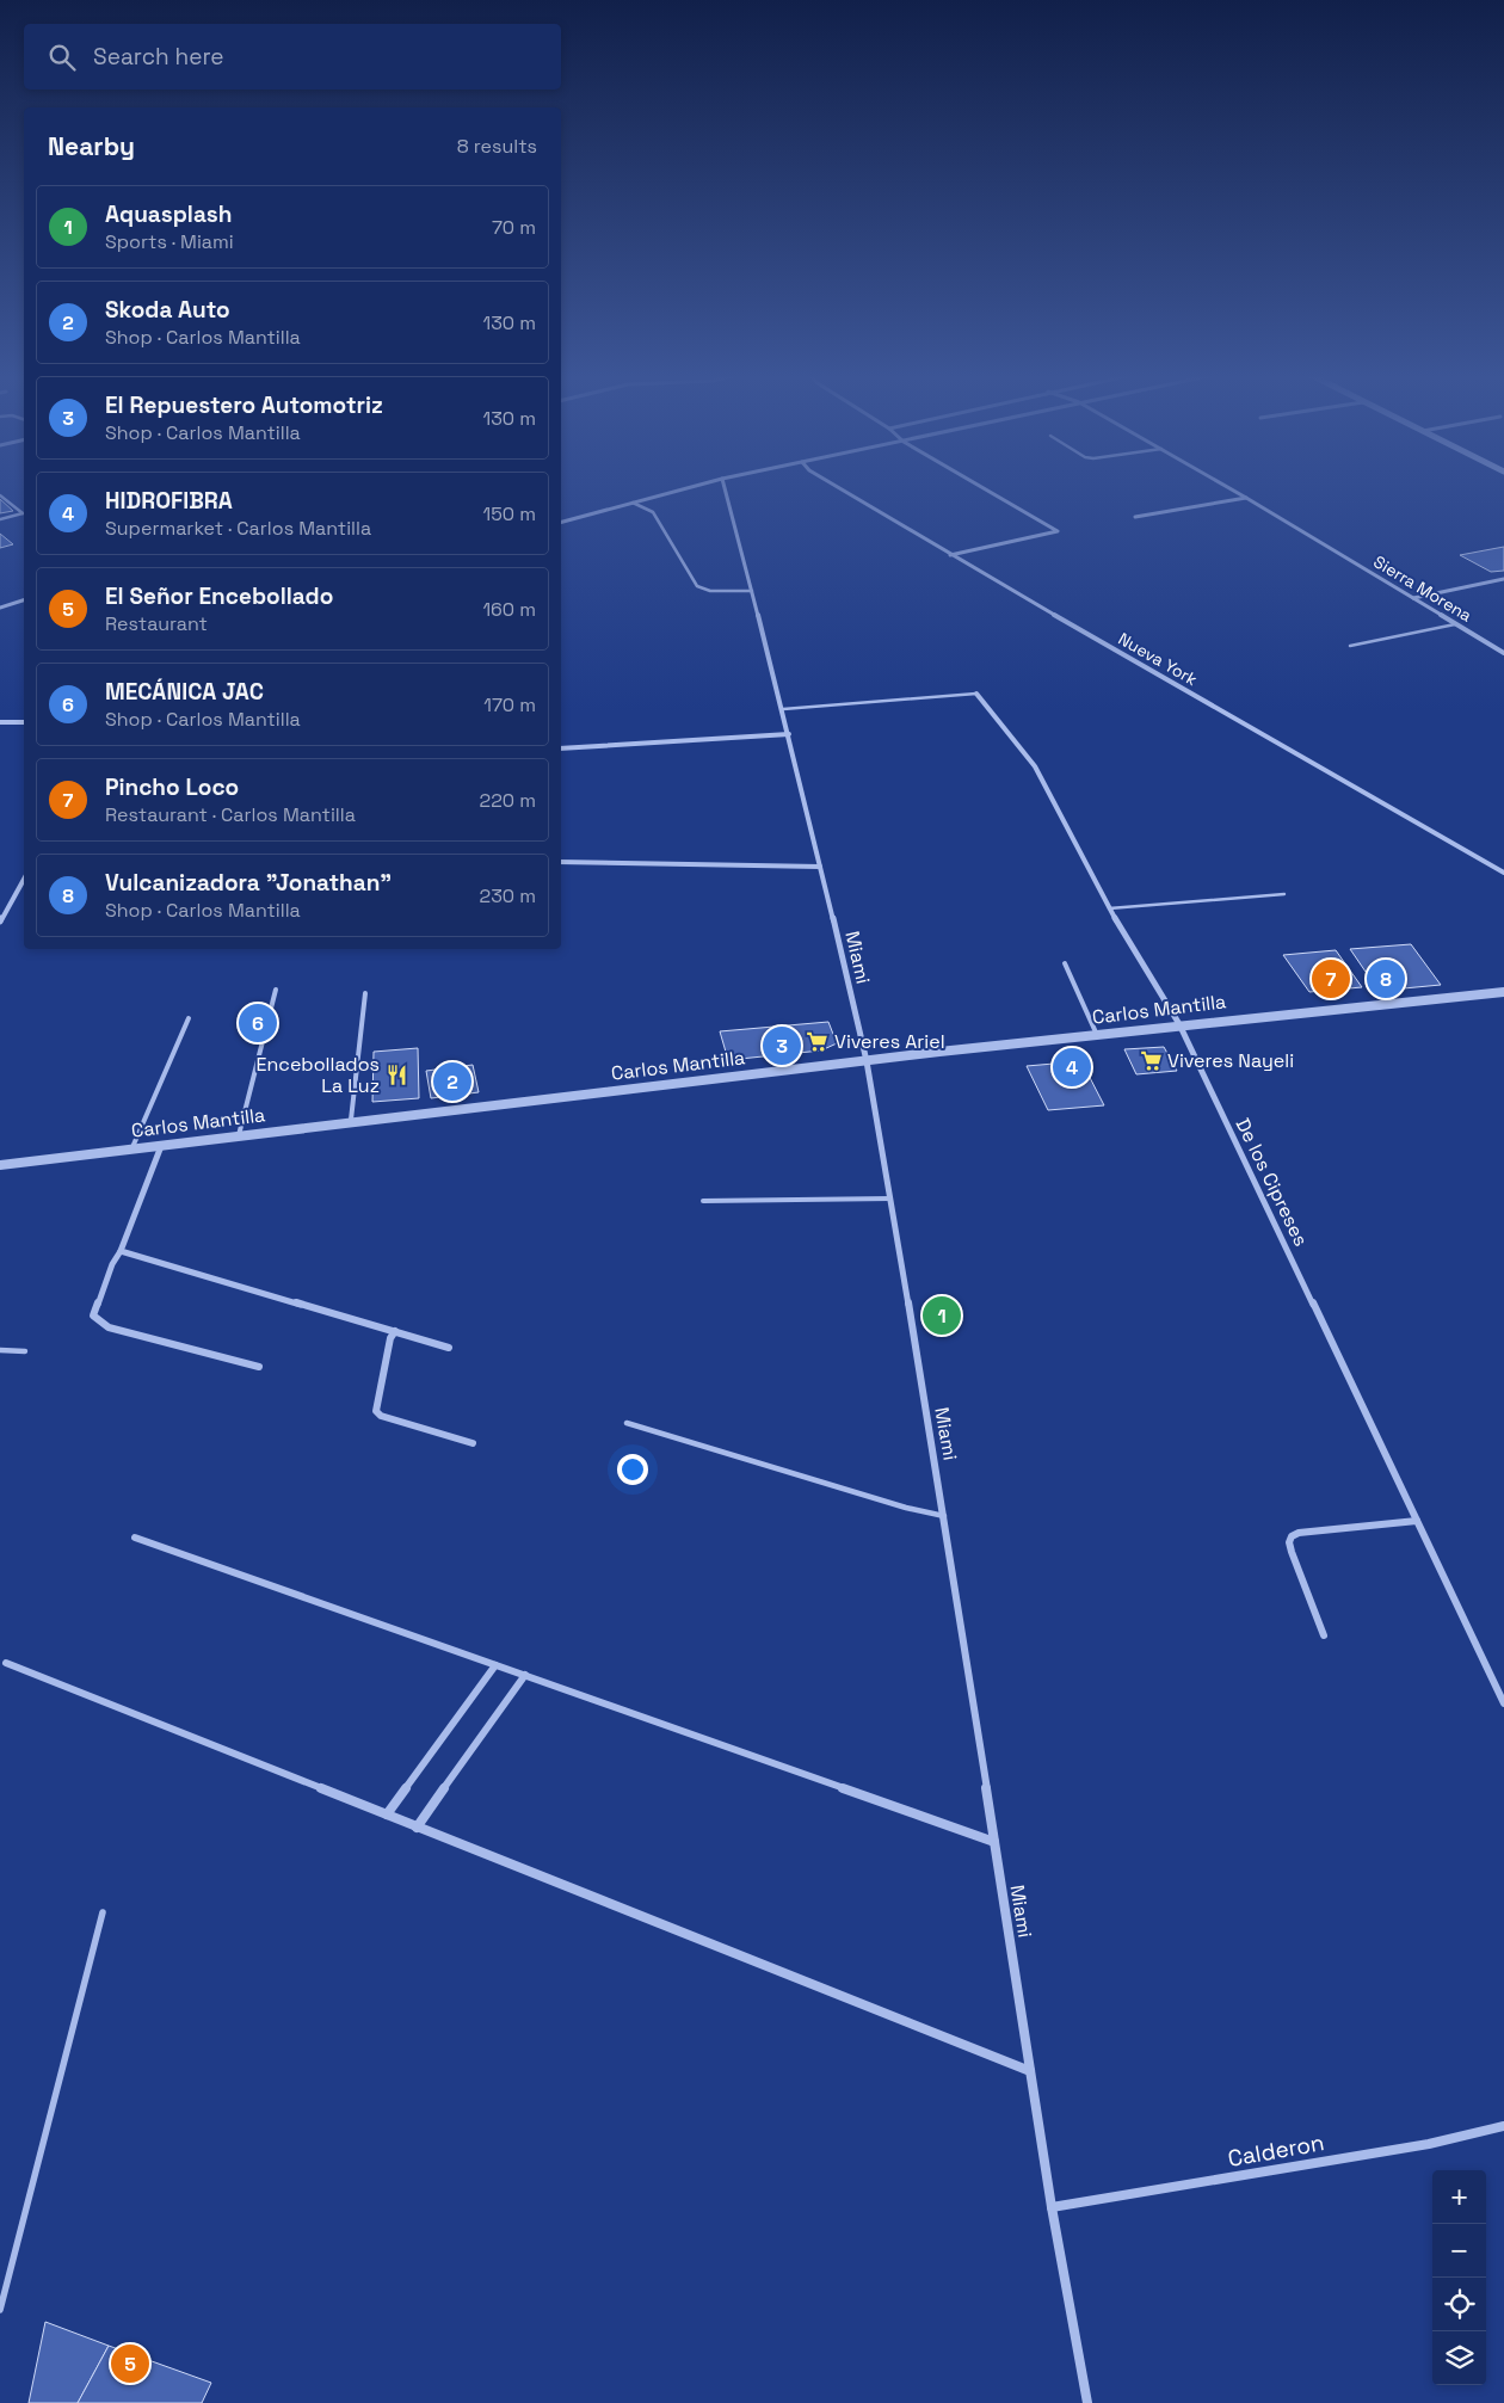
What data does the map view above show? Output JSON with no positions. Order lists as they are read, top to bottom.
{
  "streets": {
    "street": [
      "Sierra Morena",
      "Nueva York",
      "Miami",
      "Carlos Mantilla",
      "De los Cipreses",
      "Calderon"
    ]
  },
  "crossings": [
    ["Miami", "Carlos Mantilla"],
    ["Miami", "Calderon"],
    ["Carlos Mantilla", "De los Cipreses"]
  ],
  "places": {
    "supermarket": ["Viveres Ariel", "Viveres Nayeli"],
    "restaurant": ["Encebollados La Luz"]
  },
  "page": {
    "search": "Search here",
    "heading": ["Nearby", "8 results"],
    "list": [
      {
        "mark": "1",
        "name": "Aquasplash",
        "note": "Sports · Miami",
        "value": "70 m"
      },
      {
        "mark": "2",
        "name": "Skoda Auto",
        "note": "Shop · Carlos Mantilla",
        "value": "130 m"
      },
      {
        "mark": "3",
        "name": "El Repuestero Automotriz",
        "note": "Shop · Carlos Mantilla",
        "value": "130 m"
      },
      {
        "mark": "4",
        "name": "HIDROFIBRA",
        "note": "Supermarket · Carlos Mantilla",
        "value": "150 m"
      },
      {
        "mark": "5",
        "name": "El Señor Encebollado",
        "note": "Restaurant",
        "value": "160 m"
      },
      {
        "mark": "6",
        "name": "MECÁNICA JAC",
        "note": "Shop · Carlos Mantilla",
        "value": "170 m"
      },
      {
        "mark": "7",
        "name": "Pincho Loco",
        "note": "Restaurant · Carlos Mantilla",
        "value": "220 m"
      },
      {
        "mark": "8",
        "name": "Vulcanizadora \"Jonathan\"",
        "note": "Shop · Carlos Mantilla",
        "value": "230 m"
      }
    ],
    "pins": [
      "7",
      "8",
      "6",
      "3",
      "4",
      "2",
      "1",
      "5"
    ],
    "map_buttons": ["+", "−"]
  }
}
